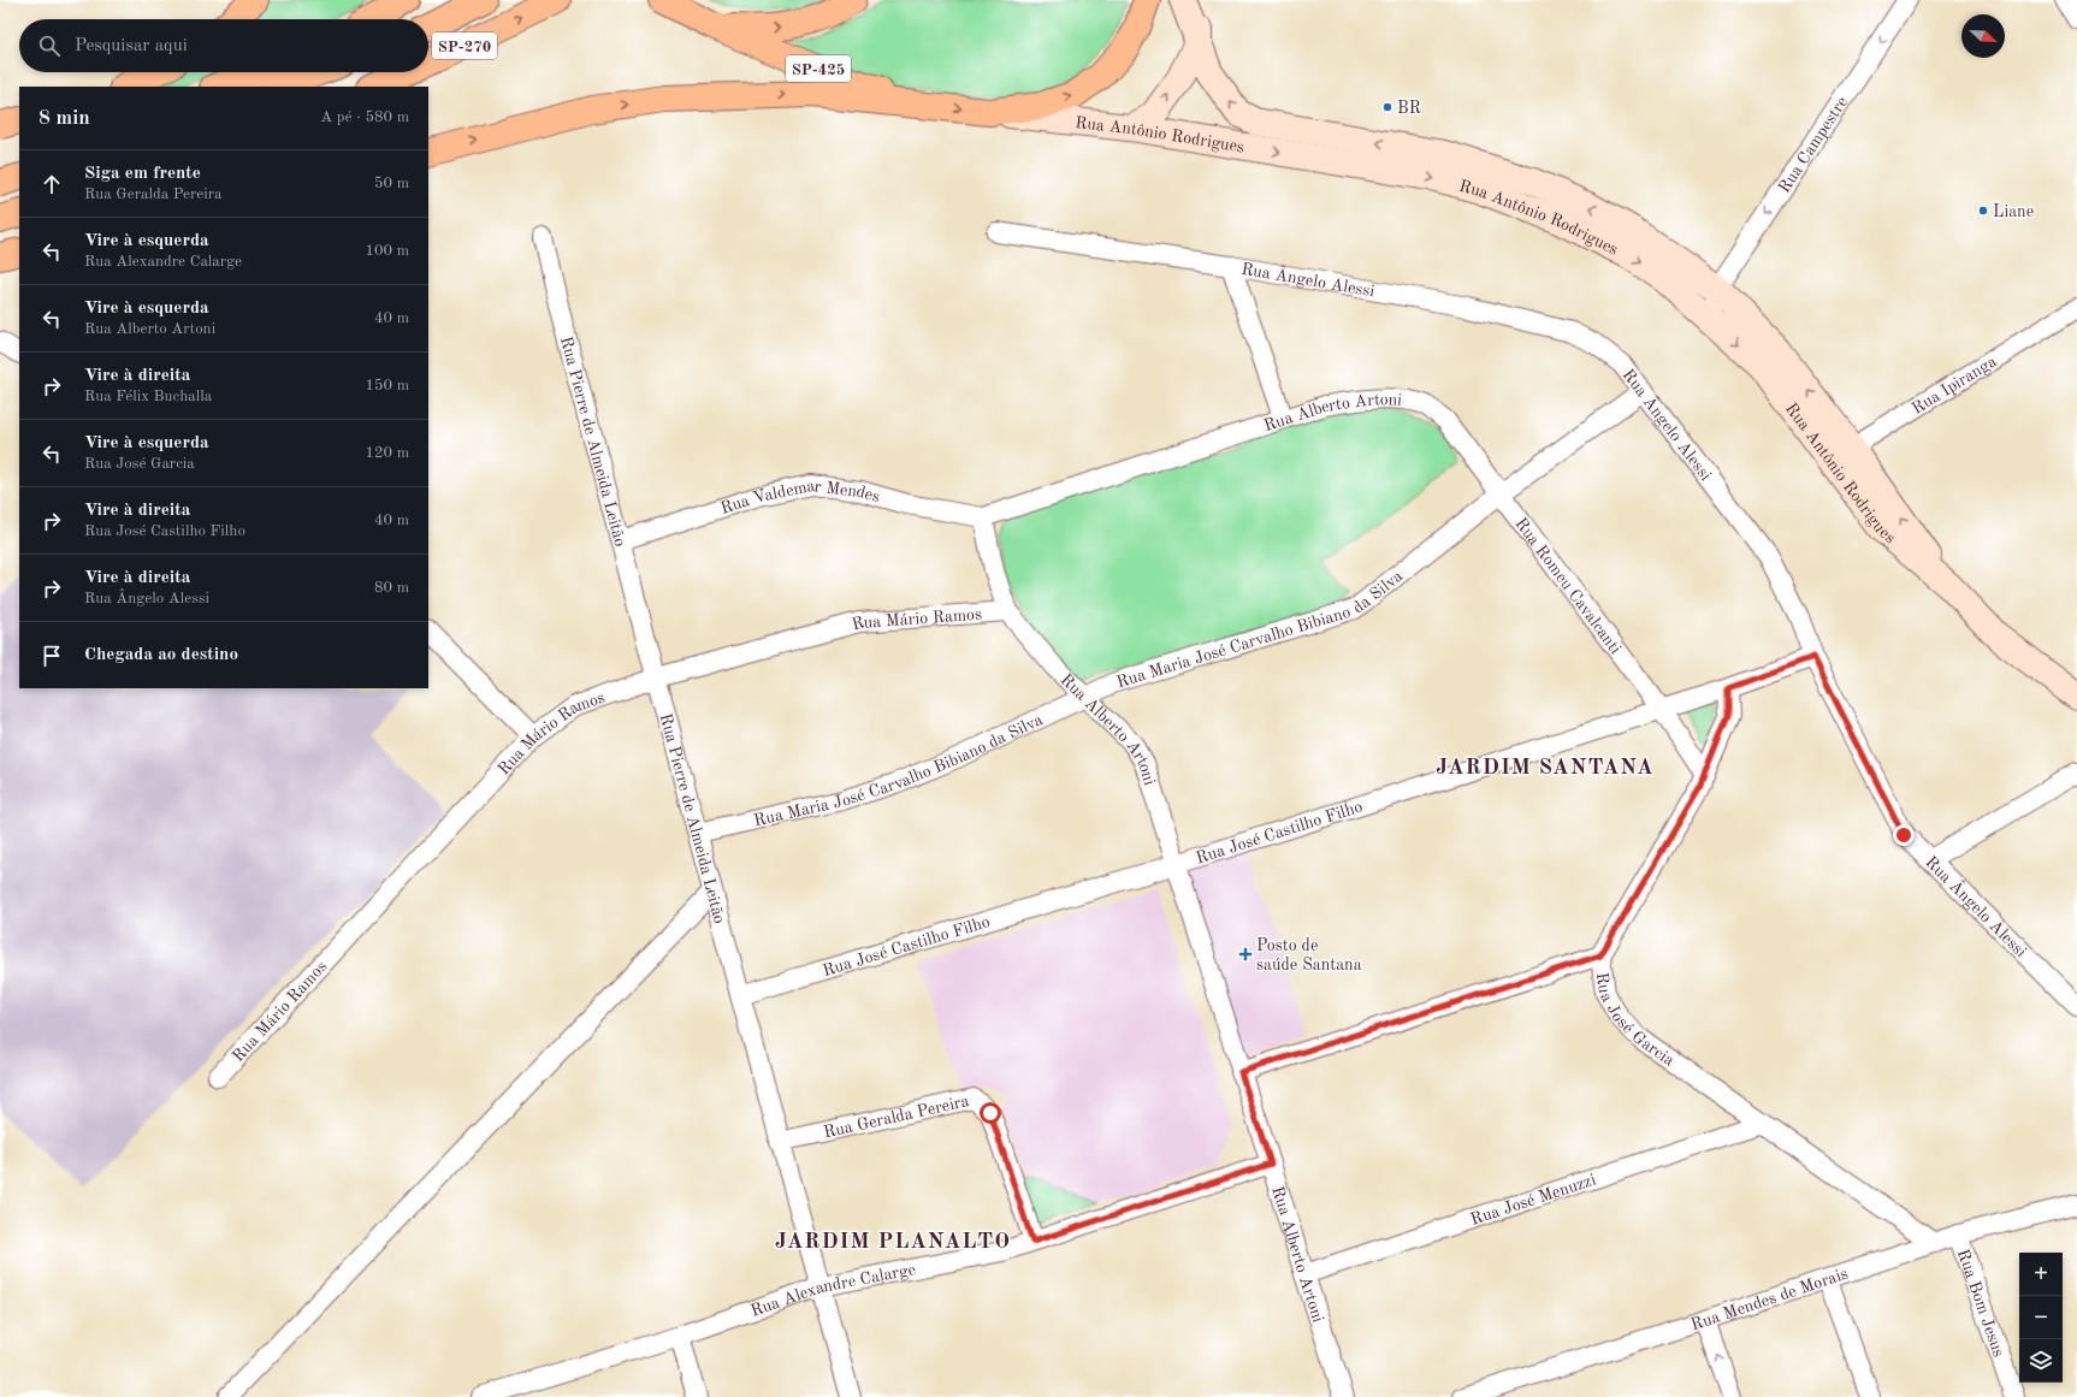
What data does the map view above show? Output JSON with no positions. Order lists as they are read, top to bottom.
{
  "streets": {
    "highway": ["SP-270", "SP-425"],
    "street": [
      "Rua Antônio Rodrigues",
      "Rua Campestre",
      "Rua Ângelo Alessi",
      "Rua Ipiranga",
      "Rua Alberto Artoni",
      "Rua Pierre de Almeida Leitão",
      "Rua Valdemar Mendes",
      "Rua Romeu Cavalcanti",
      "Rua Mário Ramos",
      "Rua Maria José Carvalho Bibiano da Silva",
      "Rua José Castilho Filho",
      "Rua José Garcia",
      "Rua Geralda Pereira",
      "Rua José Menuzzi",
      "Rua Alexandre Calarge",
      "Rua Mendes de Morais",
      "Rua Bom Jesus"
    ]
  },
  "crossings": [
    ["SP-425", "Rua Antônio Rodrigues"],
    ["Rua Antônio Rodrigues", "Rua Campestre"],
    ["Rua Antônio Rodrigues", "Rua Ipiranga"],
    ["Rua Ângelo Alessi", "Rua Maria José Carvalho Bibiano da Silva"],
    ["Rua Ângelo Alessi", "Rua José Castilho Filho"],
    ["Rua Alberto Artoni", "Rua Valdemar Mendes"],
    ["Rua Alberto Artoni", "Rua Romeu Cavalcanti"],
    ["Rua Alberto Artoni", "Rua Mário Ramos"],
    ["Rua Alberto Artoni", "Rua Maria José Carvalho Bibiano da Silva"],
    ["Rua Alberto Artoni", "Rua José Castilho Filho"],
    ["Rua Alberto Artoni", "Rua José Menuzzi"],
    ["Rua Alberto Artoni", "Rua Alexandre Calarge"],
    ["Rua Pierre de Almeida Leitão", "Rua Valdemar Mendes"],
    ["Rua Pierre de Almeida Leitão", "Rua Mário Ramos"],
    ["Rua Pierre de Almeida Leitão", "Rua Maria José Carvalho Bibiano da Silva"],
    ["Rua Pierre de Almeida Leitão", "Rua José Castilho Filho"],
    ["Rua Pierre de Almeida Leitão", "Rua Geralda Pereira"],
    ["Rua Pierre de Almeida Leitão", "Rua Alexandre Calarge"],
    ["Rua Romeu Cavalcanti", "Rua Maria José Carvalho Bibiano da Silva"],
    ["Rua Romeu Cavalcanti", "Rua José Castilho Filho"],
    ["Rua Romeu Cavalcanti", "Rua José Garcia"],
    ["Rua José Castilho Filho", "Rua José Garcia"],
    ["Rua José Garcia", "Rua José Menuzzi"],
    ["Rua José Garcia", "Rua Mendes de Morais"],
    ["Rua Geralda Pereira", "Rua Alexandre Calarge"],
    ["Rua Mendes de Morais", "Rua Bom Jesus"]
  ],
  "one_way": ["Rua Campestre"],
  "districts": ["JARDIM SANTANA", "JARDIM PLANALTO"],
  "places": {
    "other": ["BR", "Liane"],
    "health": ["Posto de saúde Santana"]
  },
  "north": "bottom right",
  "page": {
    "search": "Pesquisar aqui",
    "heading": ["8 min", "A pé · 580 m"],
    "list": [
      ["Siga em frente", "Rua Geralda Pereira", "50 m"],
      ["Vire à esquerda", "Rua Alexandre Calarge", "100 m"],
      ["Vire à esquerda", "Rua Alberto Artoni", "40 m"],
      ["Vire à direita", "Rua Félix Buchalla", "150 m"],
      ["Vire à esquerda", "Rua José Garcia", "120 m"],
      ["Vire à direita", "Rua José Castilho Filho", "40 m"],
      ["Vire à direita", "Rua Ângelo Alessi", "80 m"],
      "Chegada ao destino"
    ],
    "map_buttons": ["+", "−"]
  }
}
